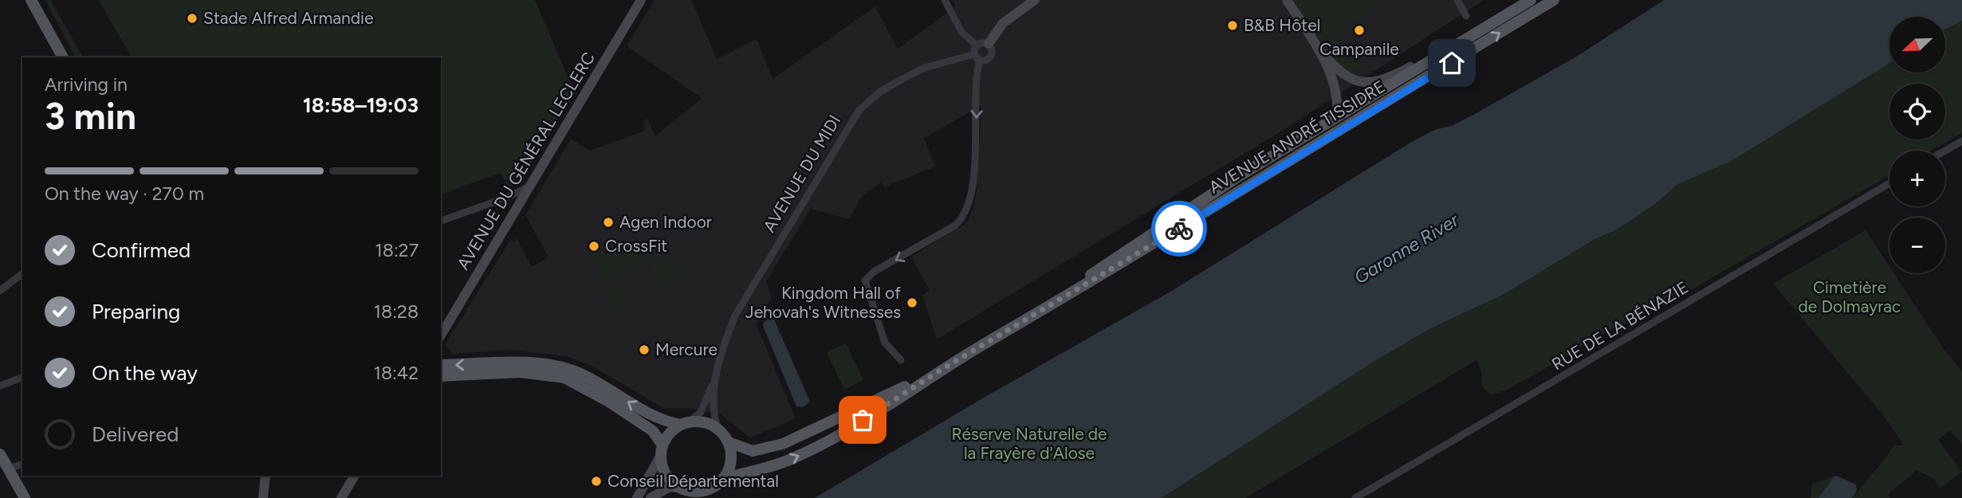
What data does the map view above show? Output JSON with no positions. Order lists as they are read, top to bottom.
{
  "streets": {
    "main road": ["AVENUE ANDRÉ TISSIDRE"],
    "street": ["AVENUE DU GÉNÉRAL LECLERC", "AVENUE DU MIDI", "RUE DE LA BÉNAZIE"]
  },
  "crossings": [
    ["AVENUE ANDRÉ TISSIDRE", "AVENUE DU MIDI"]
  ],
  "water": ["Garonne River"],
  "parks": ["Cimetière de Dolmayrac", "Réserve Naturelle de la Frayère d'Alose"],
  "places": [
    "Stade Alfred Armandie",
    "B&B Hôtel",
    "Campanile",
    "Agen Indoor",
    "CrossFit",
    "Kingdom Hall of Jehovah's Witnesses",
    "Mercure",
    "Conseil Départemental"
  ],
  "north": "bottom left",
  "page": {
    "map_buttons": ["+", "−"],
    "heading": ["3 min", "Arriving in", "18:58–19:03"],
    "bar": "On the way · 270 m",
    "list": [
      ["Confirmed", "18:27"],
      ["Preparing", "18:28"],
      ["On the way", "18:42"],
      "Delivered"
    ]
  }
}
